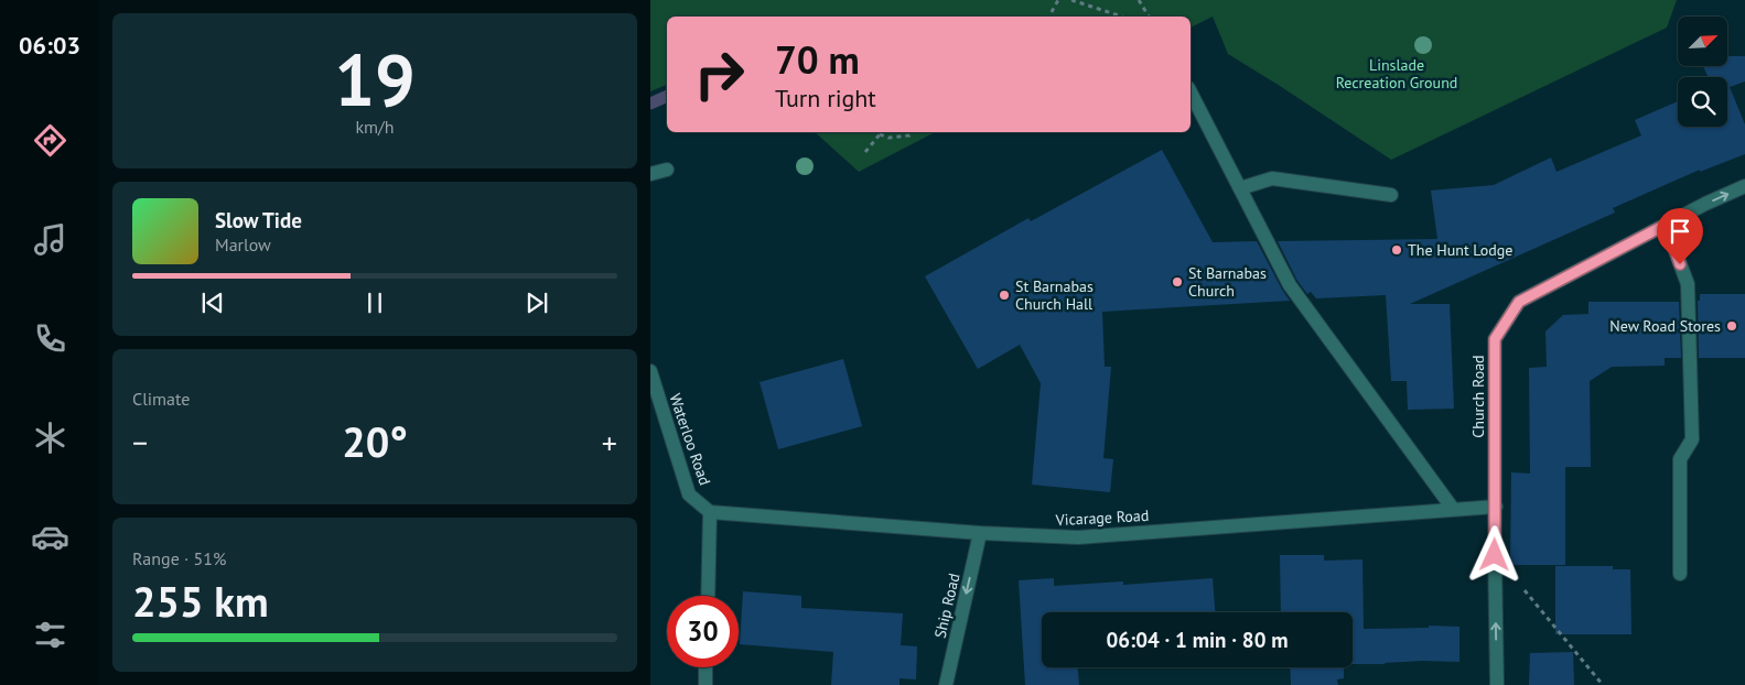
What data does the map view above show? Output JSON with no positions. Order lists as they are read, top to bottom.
{
  "streets": {
    "street": [
      "Church Road",
      "Waterloo Road",
      "Vicarage Road",
      "Ship Road"
    ]
  },
  "crossings": [
    ["Church Road", "Vicarage Road"],
    ["Waterloo Road", "Vicarage Road"],
    ["Vicarage Road", "Ship Road"]
  ],
  "one_way": ["Ship Road"],
  "parks": ["Linslade Recreation Ground"],
  "places": [
    "The Hunt Lodge",
    "St Barnabas Church",
    "St Barnabas Church Hall",
    "New Road Stores"
  ],
  "north": "top right",
  "page": {
    "tabs": "06:03",
    "tile": [
      ["19", "km/h"],
      "Climate",
      ["Range · 51%", "255 km"]
    ],
    "turn": ["70 m", "Turn right"],
    "song": ["Slow Tide", "Marlow"],
    "heat": ["−", "20°", "+"],
    "limit": "30",
    "trip": "06:04 · 1 min · 80 m"
  }
}
